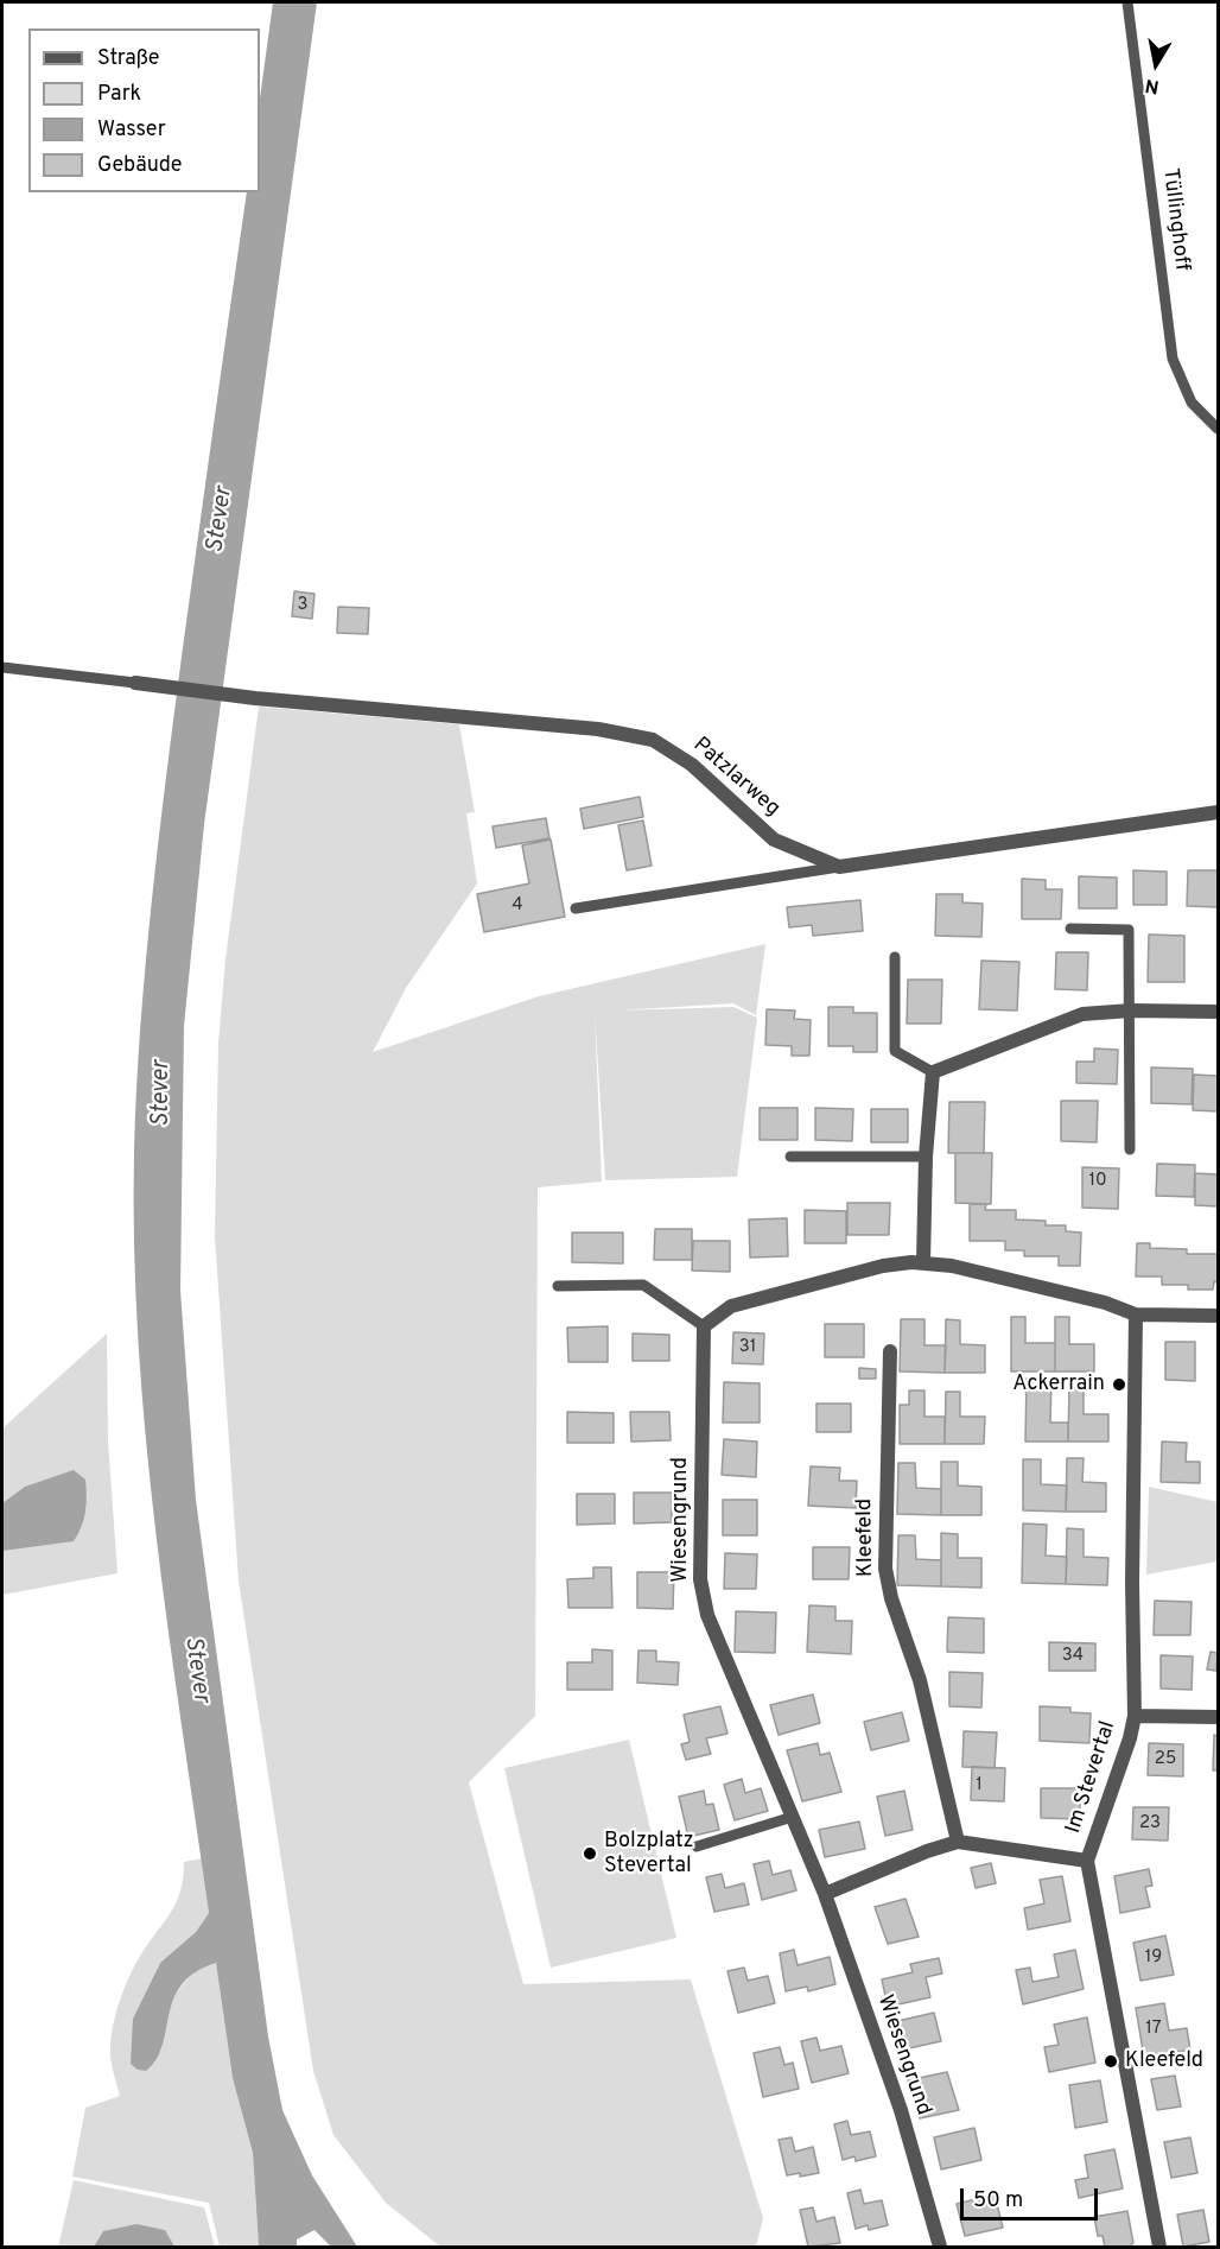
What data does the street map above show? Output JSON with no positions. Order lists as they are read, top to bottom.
{
  "streets": {
    "street": [
      "Patzlarweg",
      "Wiesengrund",
      "Kleefeld",
      "Im Stevertal"
    ],
    "lane": ["Tüllinghoff"]
  },
  "water": ["Stever"],
  "places": ["Ackerrain", "Bolzplatz Stevertal", "Kleefeld"],
  "house_numbers": [
    "3",
    "4",
    "10",
    "31",
    "34",
    "25",
    "1",
    "23",
    "19",
    "17"
  ],
  "legend": [
    "Straße",
    "Park",
    "Wasser",
    "Gebäude"
  ],
  "scale_bar": "50 m",
  "north": "bottom"
}
